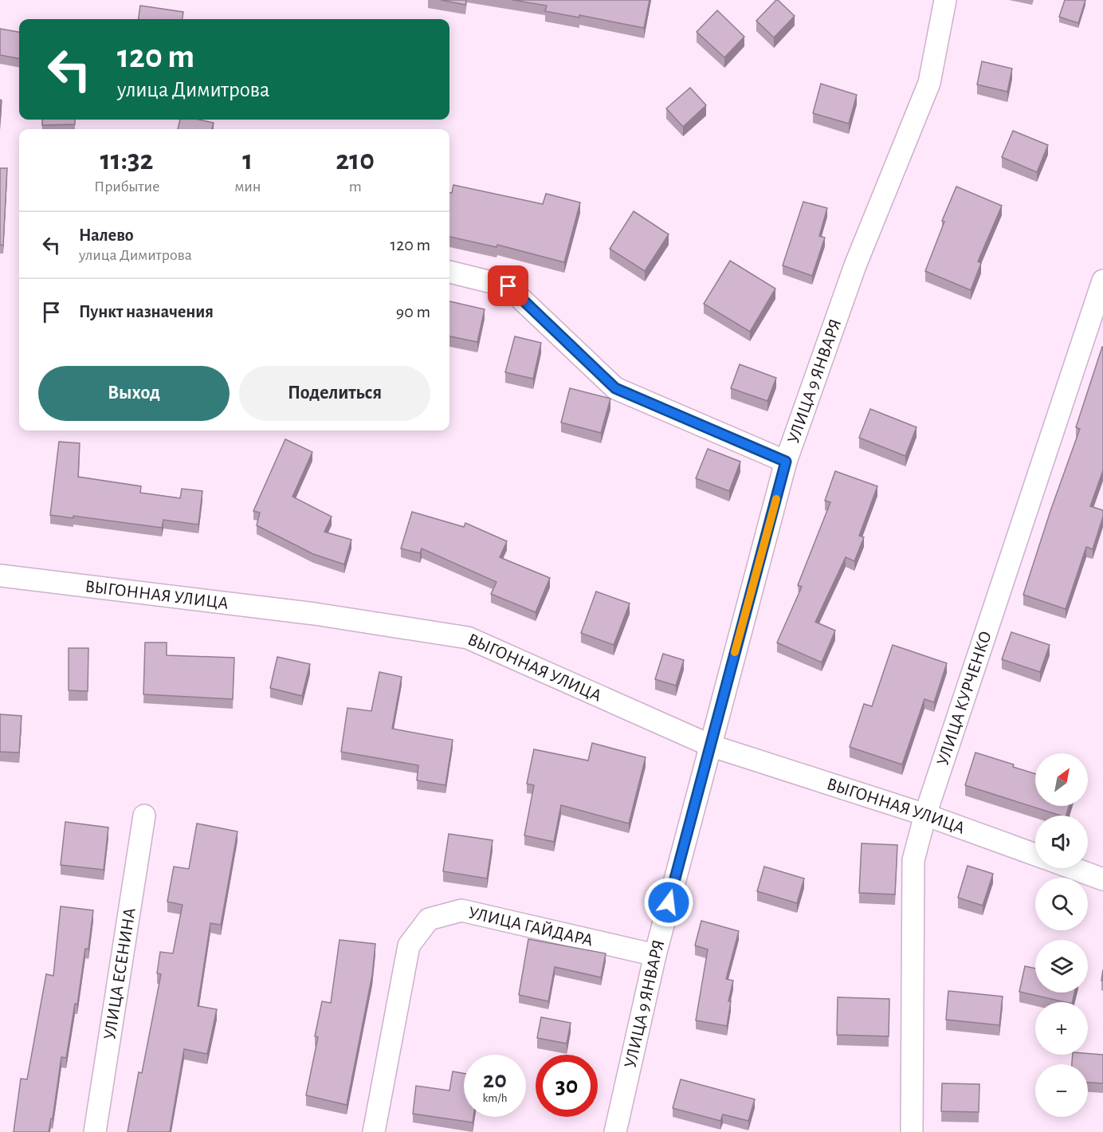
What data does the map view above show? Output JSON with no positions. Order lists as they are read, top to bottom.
{
  "streets": {
    "street": [
      "УЛИЦА 9 ЯНВАРЯ",
      "ВЫГОННАЯ УЛИЦА",
      "УЛИЦА КУРЧЕНКО",
      "УЛИЦА ГАЙДАРА",
      "УЛИЦА ЕСЕНИНА"
    ]
  },
  "crossings": [
    ["УЛИЦА 9 ЯНВАРЯ", "ВЫГОННАЯ УЛИЦА"],
    ["УЛИЦА 9 ЯНВАРЯ", "УЛИЦА ГАЙДАРА"],
    ["ВЫГОННАЯ УЛИЦА", "УЛИЦА КУРЧЕНКО"]
  ],
  "north": "top right",
  "page": {
    "turn": ["120 m", "улица Димитрова"],
    "eta": [
      "11:32",
      "Прибытие",
      "1",
      "мин",
      "210",
      "m"
    ],
    "list": [
      {
        "name": "Налево",
        "note": "улица Димитрова",
        "value": "120 m"
      },
      {
        "name": "Пункт назначения",
        "value": "90 m"
      }
    ],
    "buttons": ["Выход", "Поделиться"],
    "map_buttons": ["+", "−"],
    "speed": "20 km/h",
    "limit": "30"
  }
}
